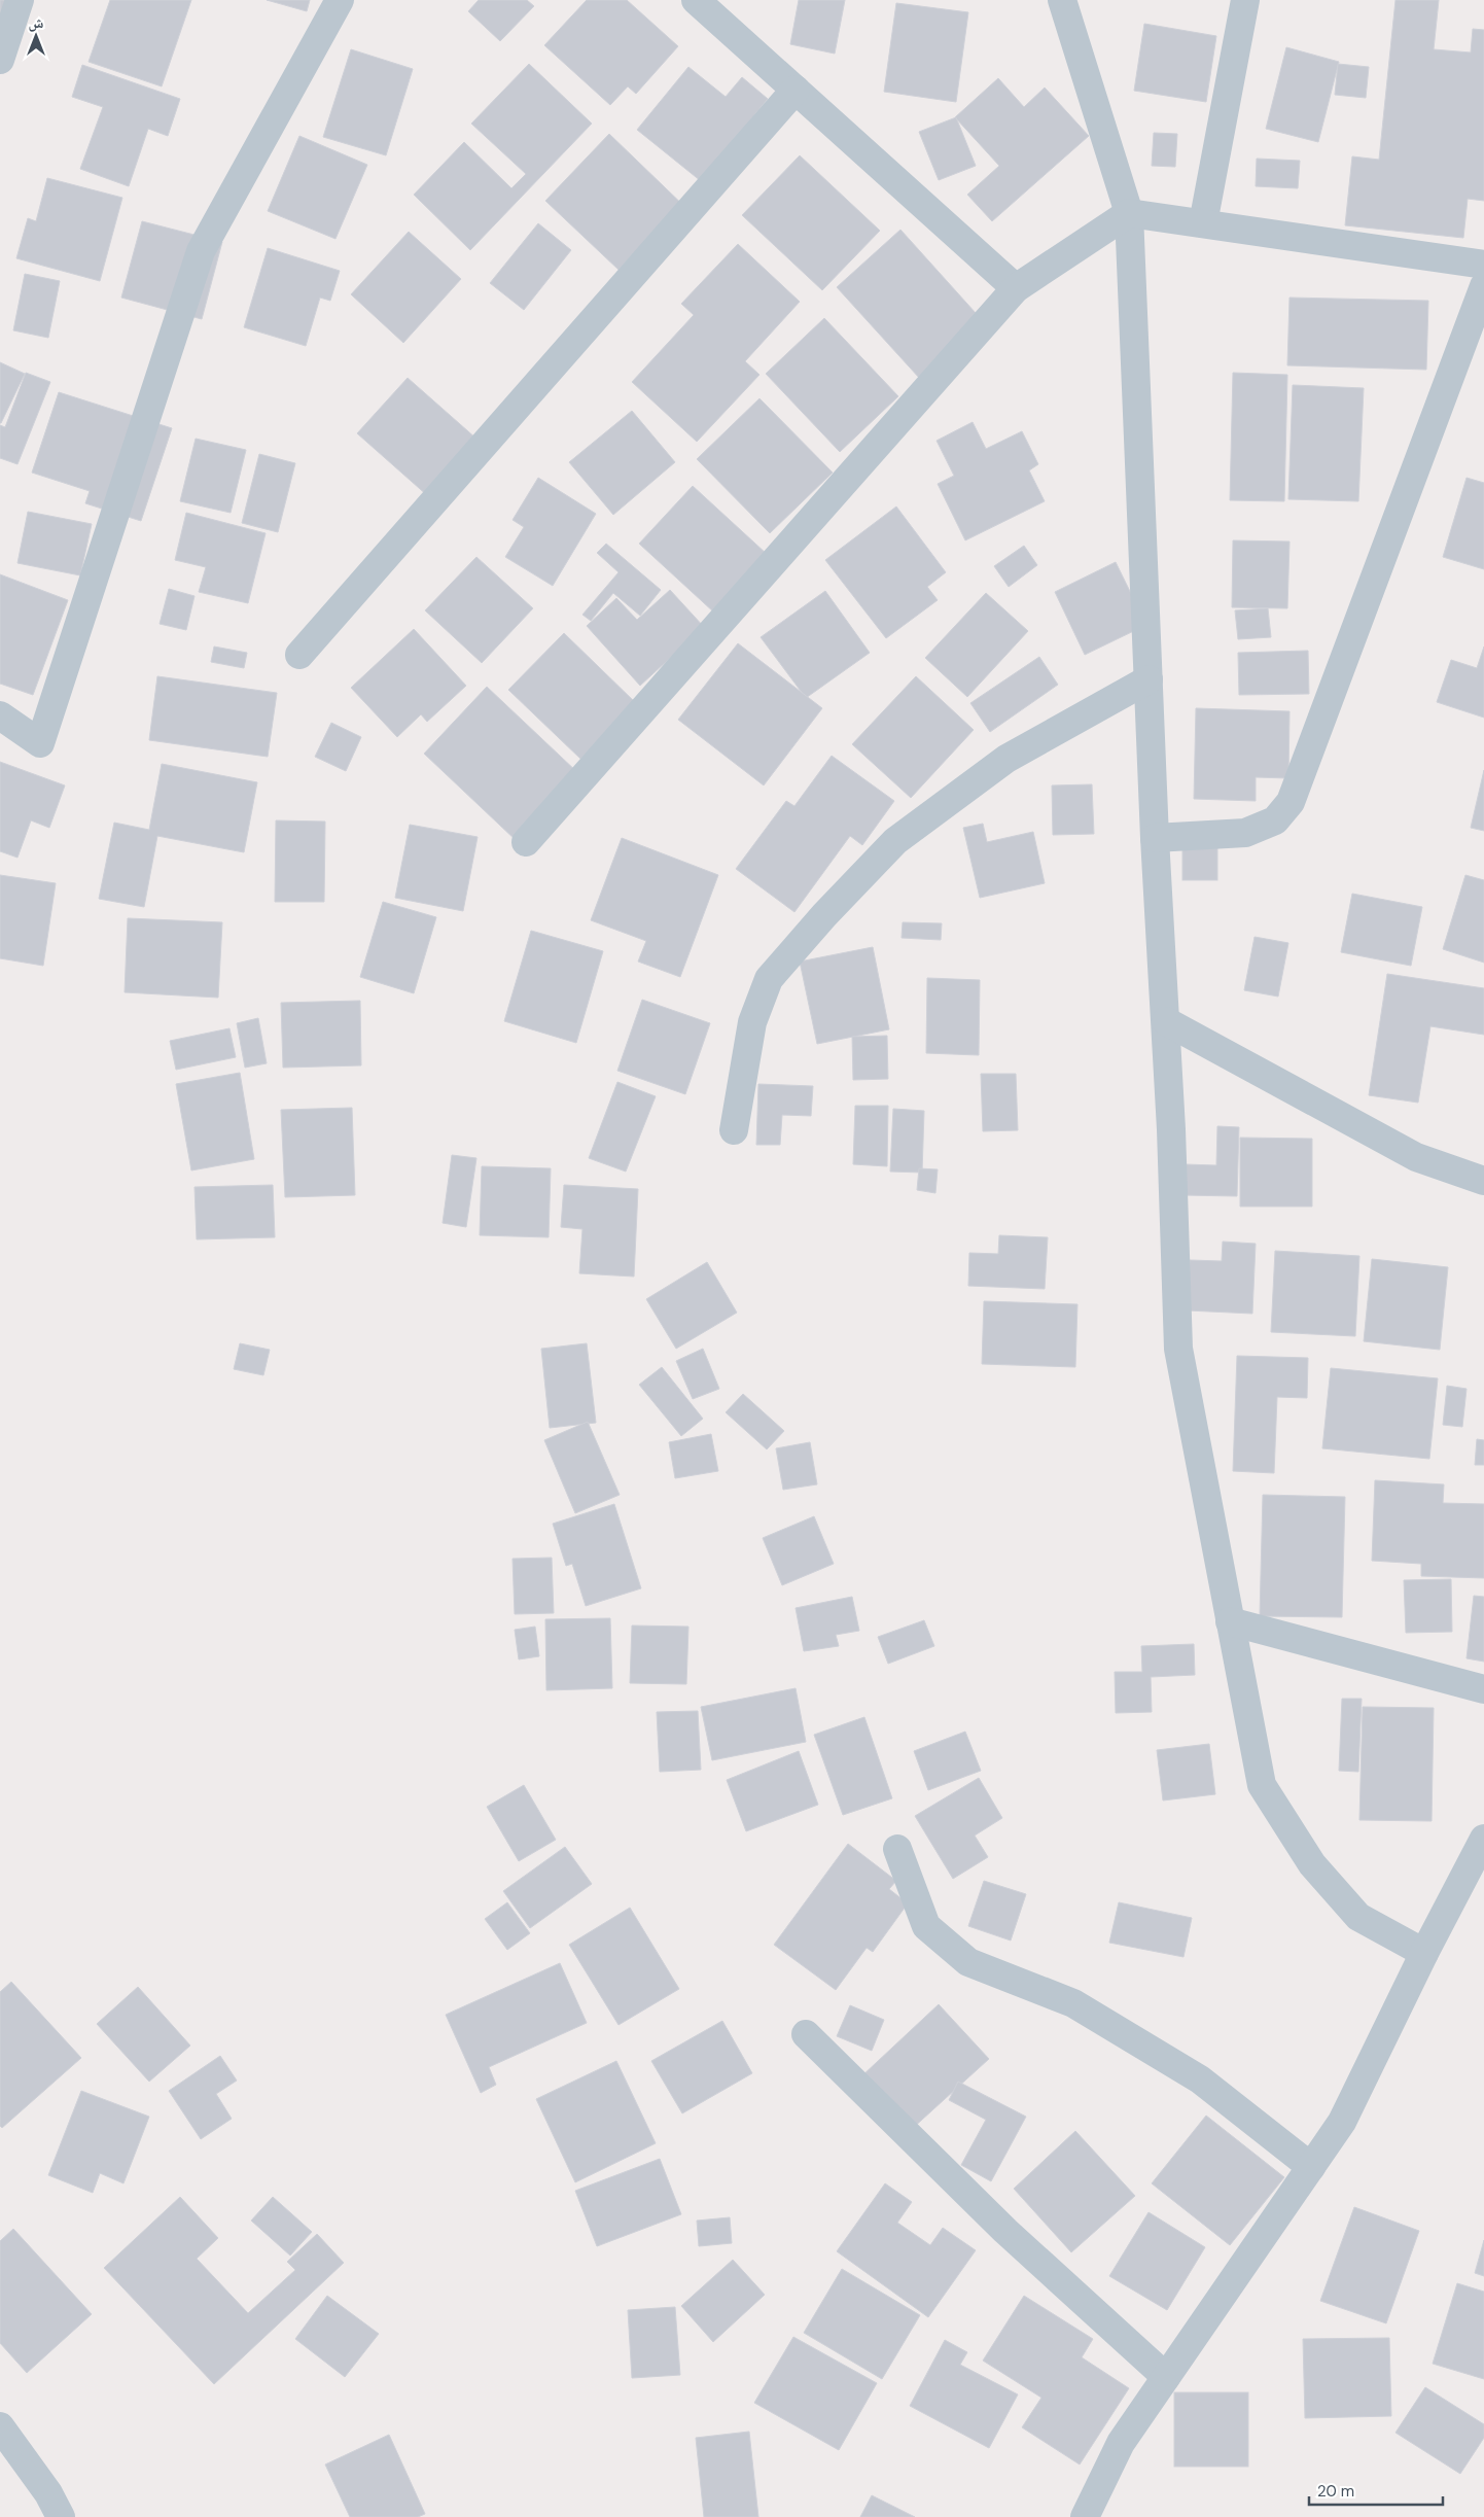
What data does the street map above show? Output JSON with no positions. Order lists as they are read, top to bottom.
{
  "scale_bar": "20 m",
  "north": "top"
}
